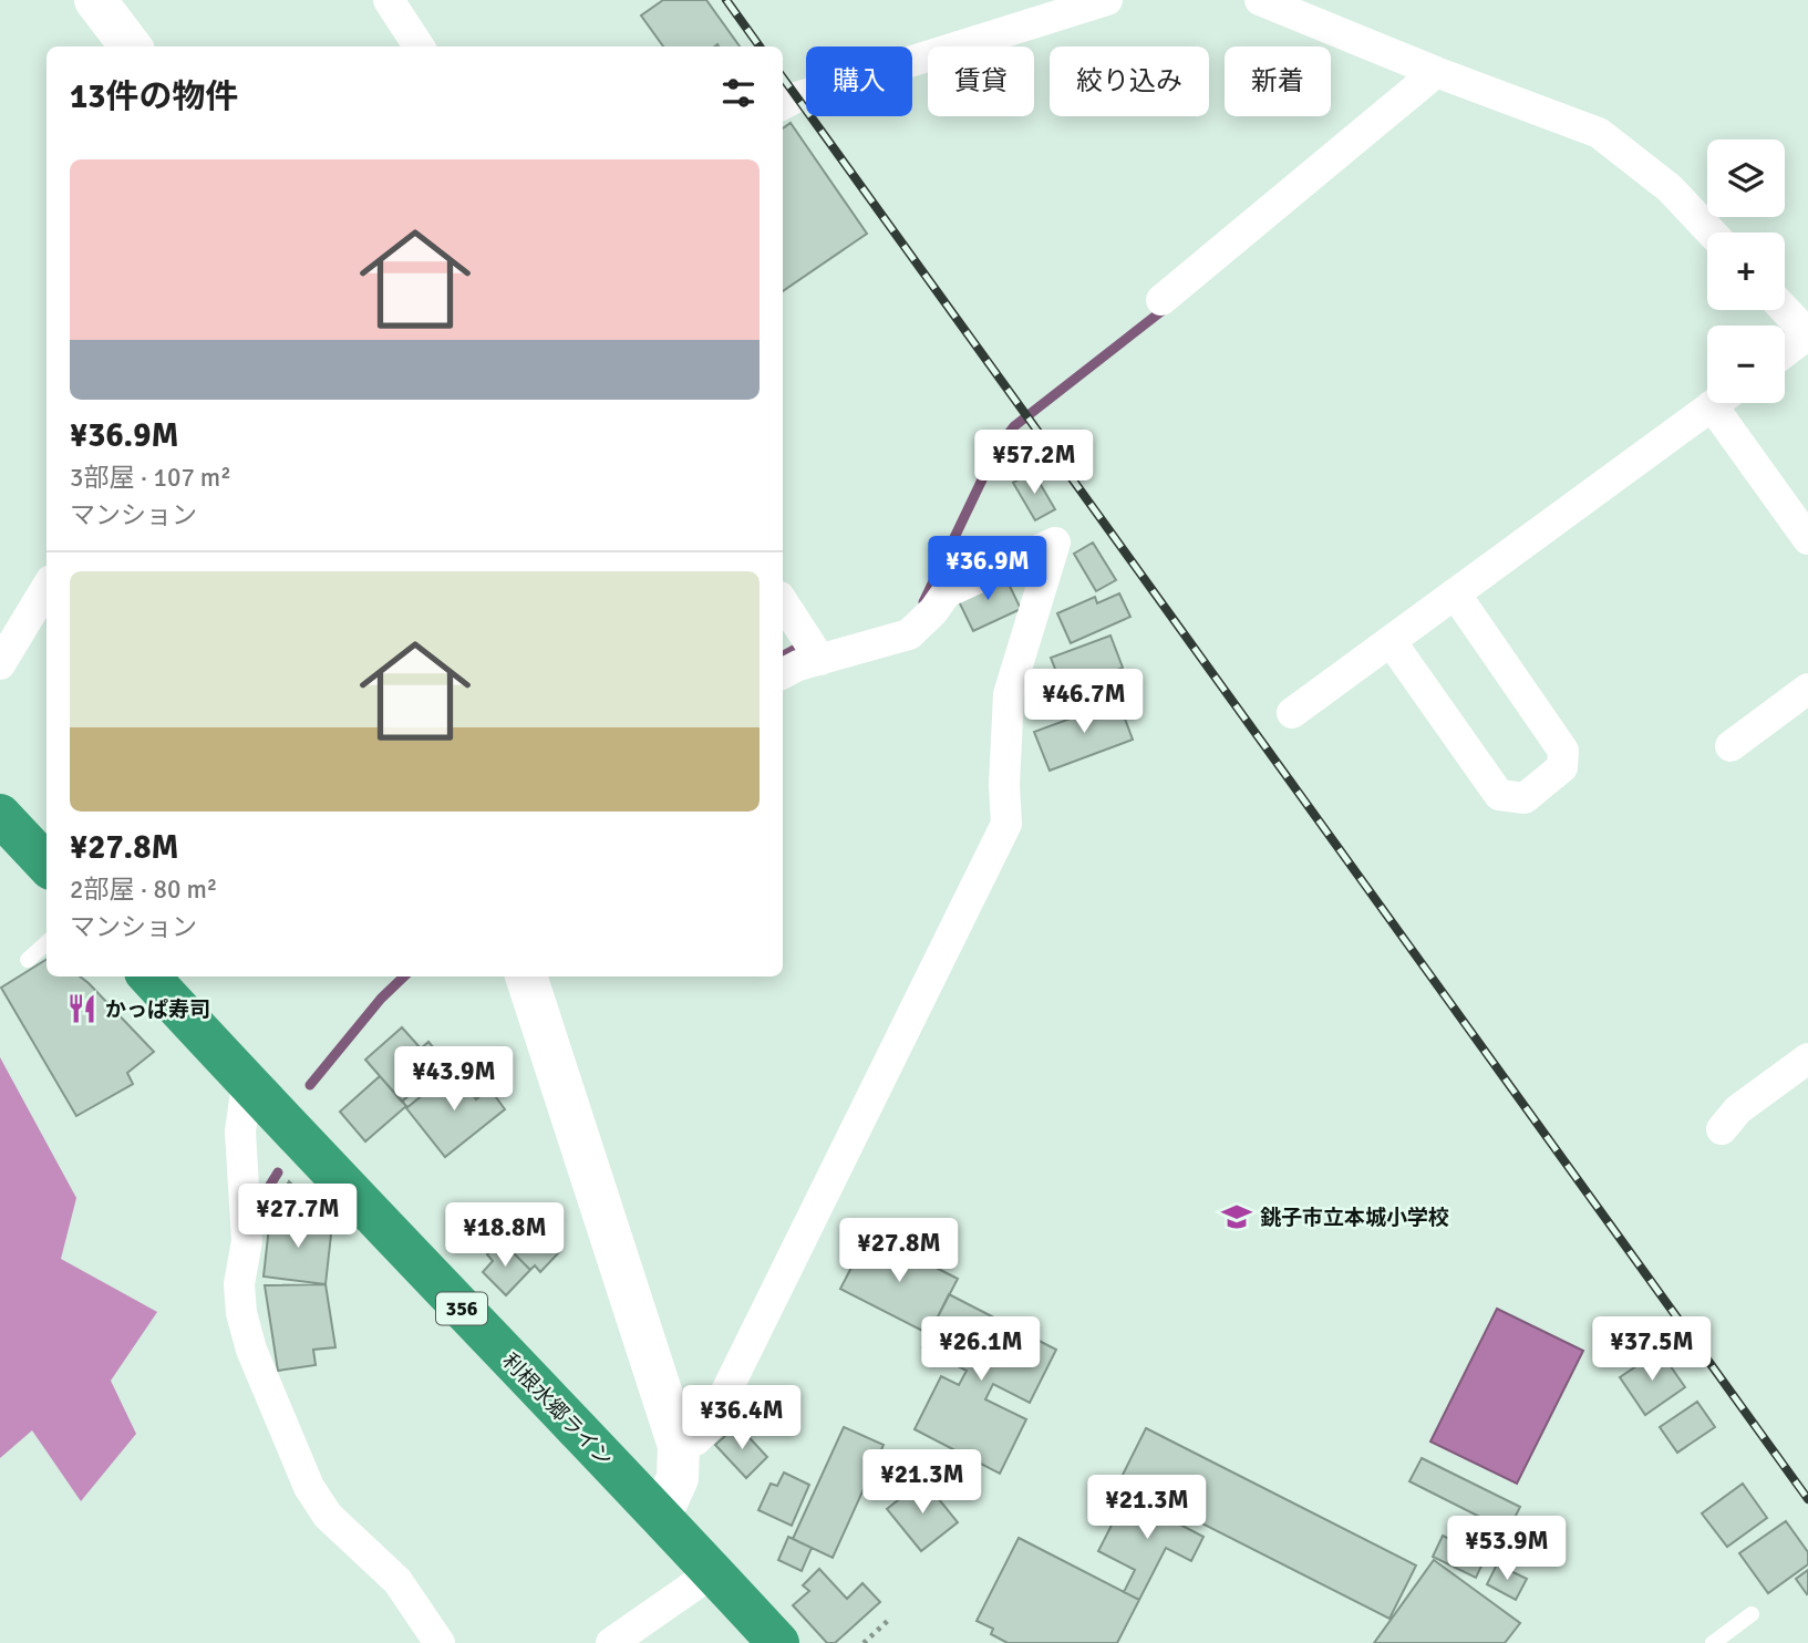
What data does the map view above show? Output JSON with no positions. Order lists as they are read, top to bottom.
{
  "streets": {
    "highway": ["356", "利根水郷ライン"]
  },
  "places": {
    "restaurant": ["かっぱ寿司"],
    "school or university": ["銚子市立本城小学校"]
  },
  "page": {
    "chip": [
      "購入",
      "賃貸",
      "絞り込み",
      "新着"
    ],
    "heading": "13件の物件",
    "map_buttons": ["+", "−"],
    "list": [
      {
        "name": "¥36.9M",
        "note": "3部屋 · 107 m² · マンション"
      },
      {
        "name": "¥27.8M",
        "note": "2部屋 · 80 m² · マンション"
      }
    ],
    "price": [
      "¥57.2M",
      "¥36.9M",
      "¥46.7M",
      "¥43.9M",
      "¥27.7M",
      "¥18.8M",
      "¥27.8M",
      "¥26.1M",
      "¥37.5M",
      "¥36.4M",
      "¥21.3M",
      "¥21.3M",
      "¥53.9M"
    ]
  }
}
